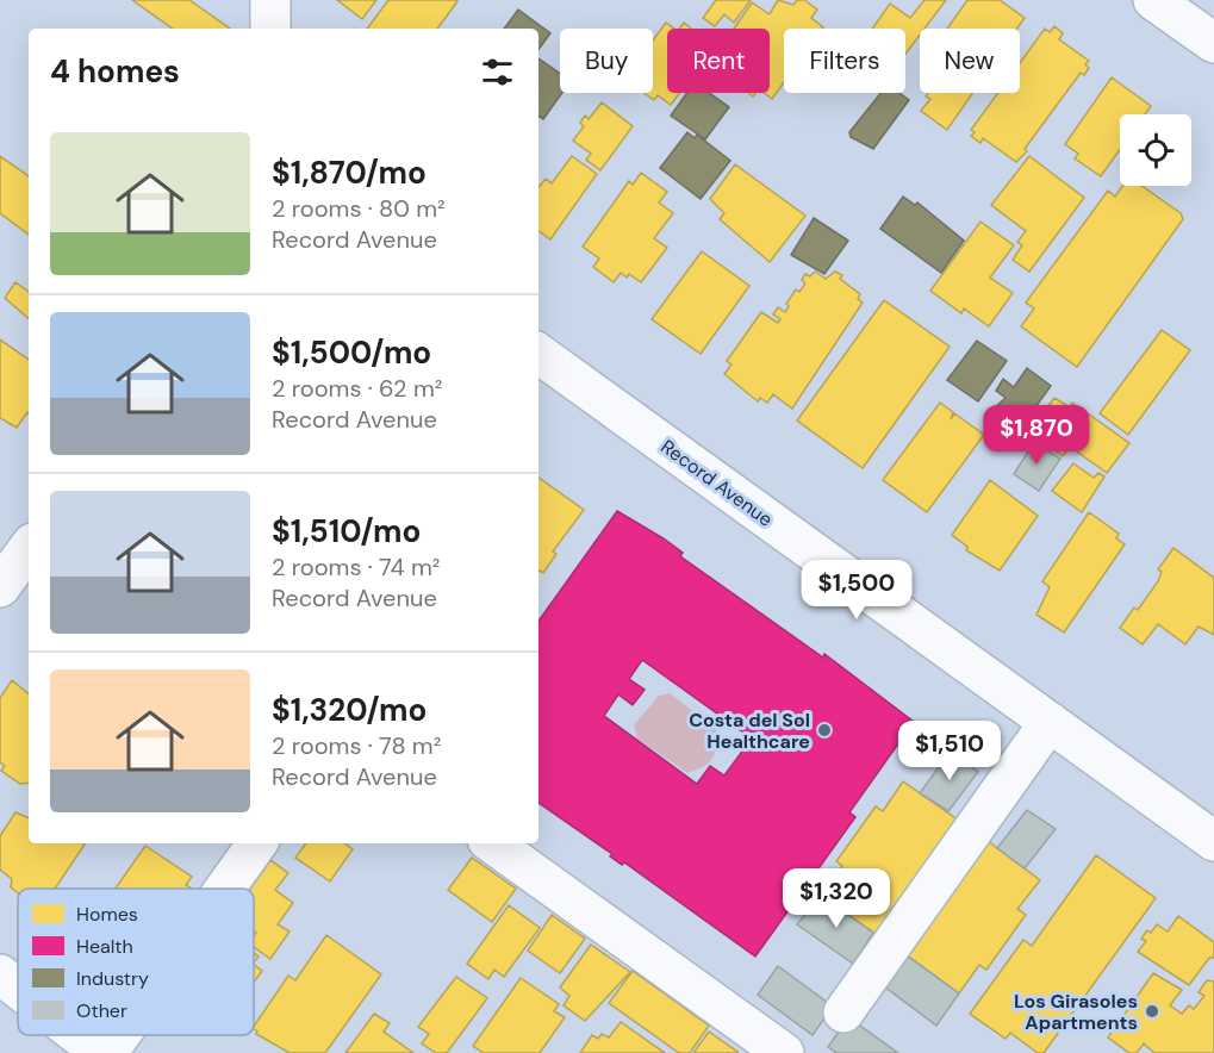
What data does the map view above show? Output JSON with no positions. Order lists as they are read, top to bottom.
{
  "streets": {
    "street": ["Record Avenue"]
  },
  "places": ["Costa del Sol Healthcare", "Los Girasoles Apartments"],
  "legend": [
    "Homes",
    "Health",
    "Industry",
    "Other"
  ],
  "page": {
    "chip": [
      "Buy",
      "Rent",
      "Filters",
      "New"
    ],
    "heading": "4 homes",
    "list": [
      {
        "name": "$1,870/mo",
        "note": "2 rooms · 80 m² · Record Avenue"
      },
      {
        "name": "$1,500/mo",
        "note": "2 rooms · 62 m² · Record Avenue"
      },
      {
        "name": "$1,510/mo",
        "note": "2 rooms · 74 m² · Record Avenue"
      },
      {
        "name": "$1,320/mo",
        "note": "2 rooms · 78 m² · Record Avenue"
      }
    ],
    "price": [
      "$1,870",
      "$1,500",
      "$1,510",
      "$1,320"
    ]
  }
}
